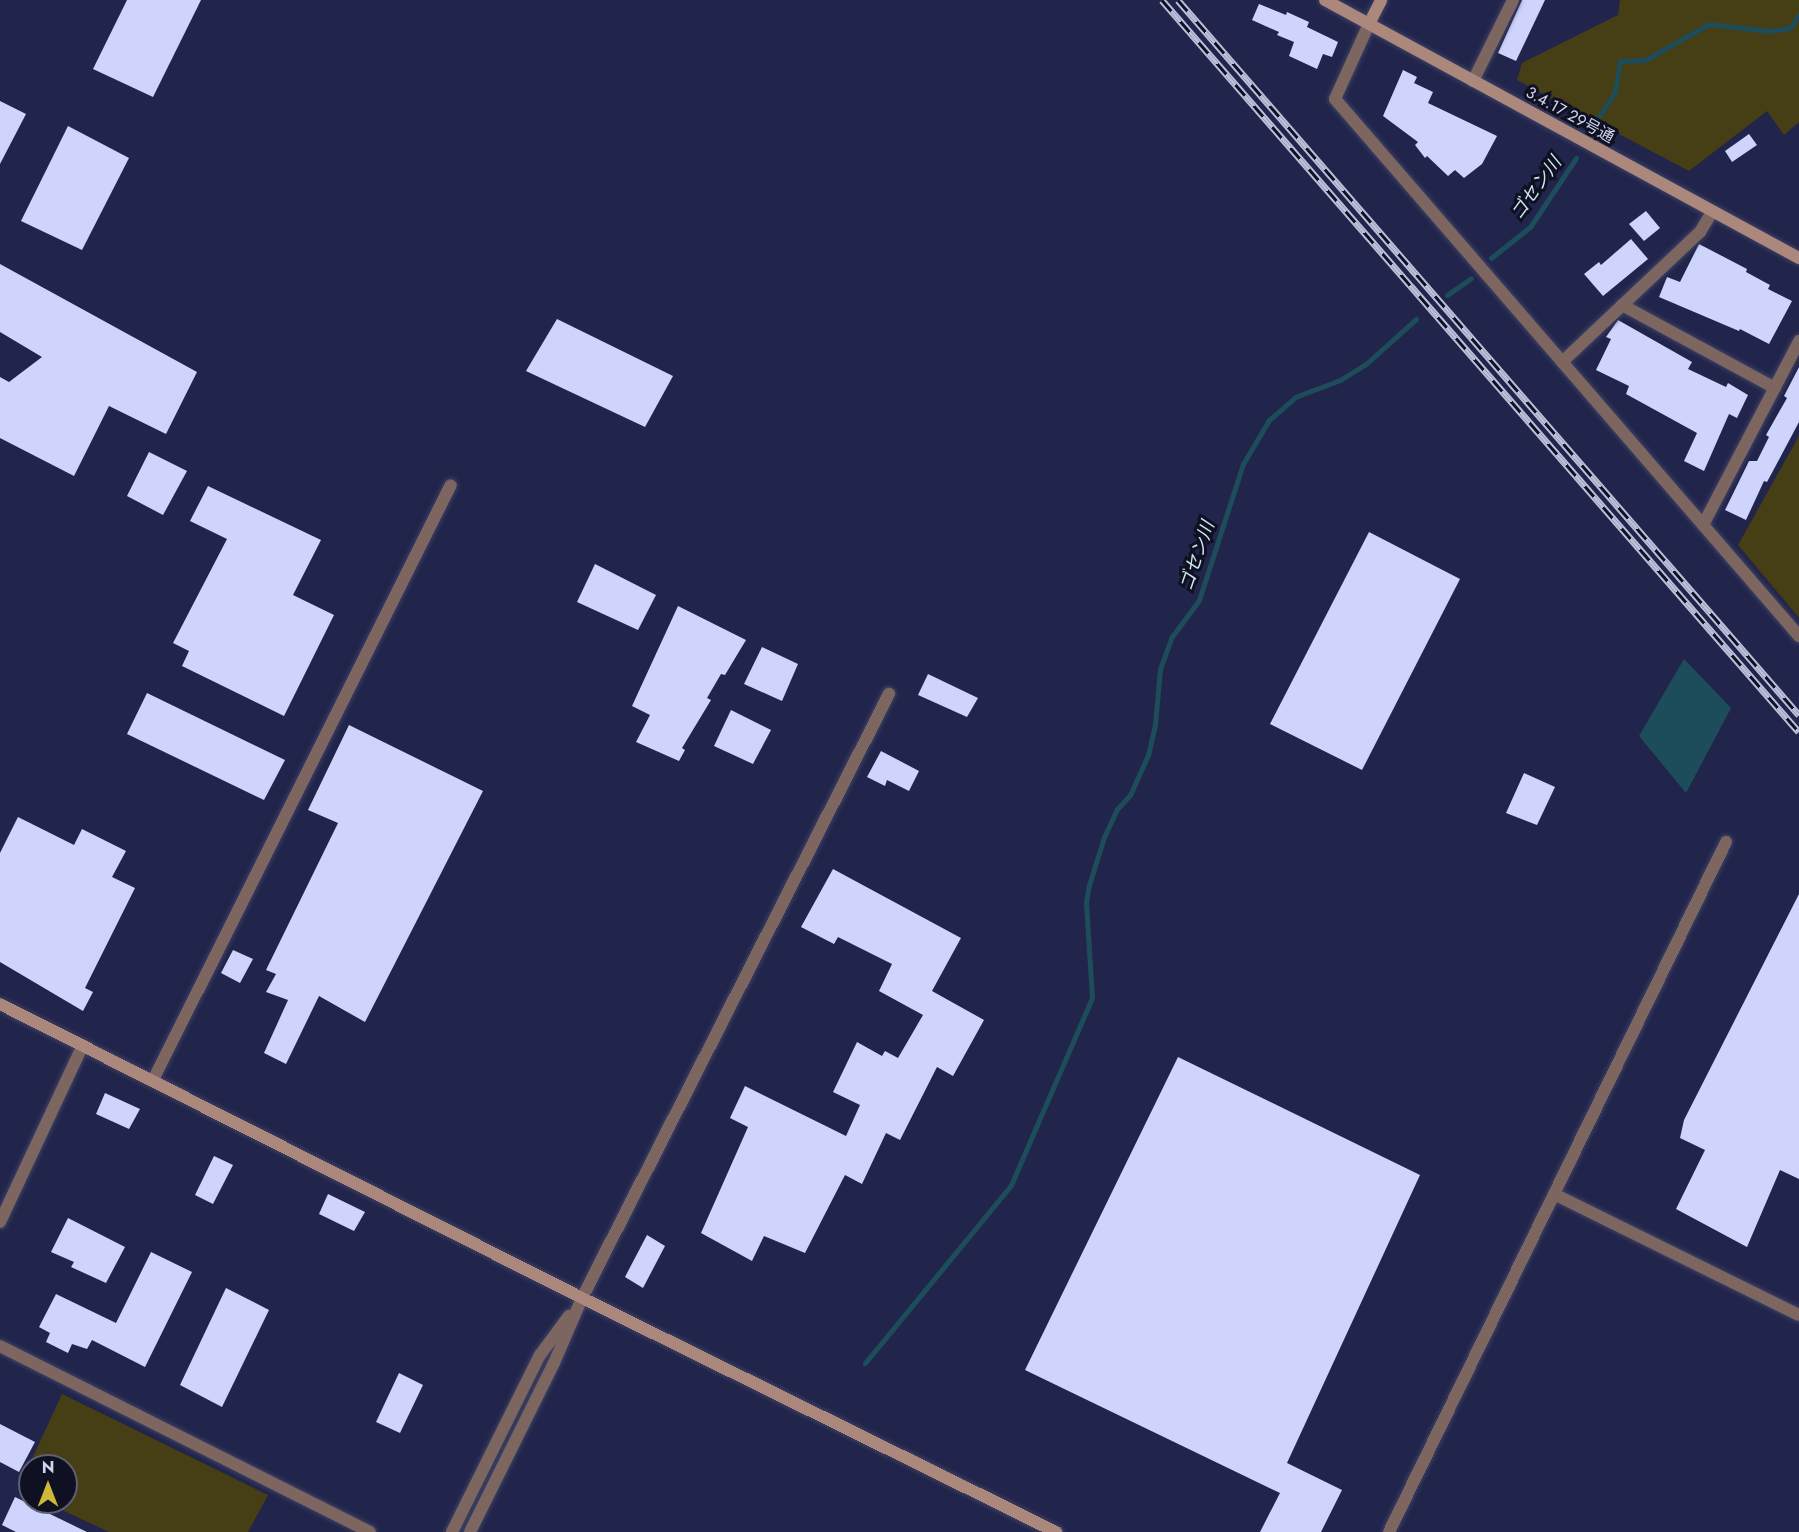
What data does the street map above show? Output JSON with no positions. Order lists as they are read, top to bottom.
{
  "streets": {
    "street": ["3.4.17 29号通"]
  },
  "water": ["ゴセン川"],
  "north": "top"
}
